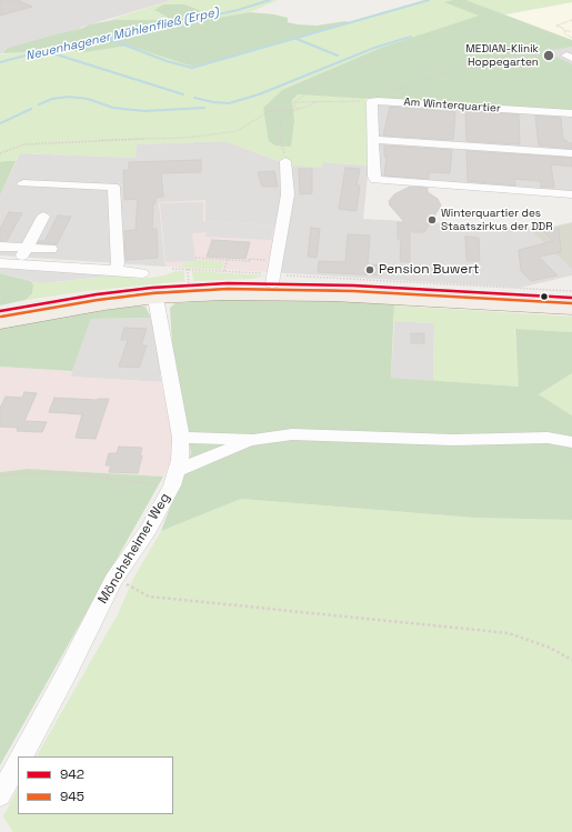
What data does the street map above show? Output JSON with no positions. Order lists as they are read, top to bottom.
{
  "streets": {
    "street": ["Am Winterquartier", "Mönchsheimer Weg"]
  },
  "water": ["Neuenhagener Mühlenfließ (Erpe)"],
  "places": ["MEDIAN-Klinik Hoppegarten", "Winterquartier des Staatszirkus der DDR", "Pension Buwert"],
  "lines": ["transit line 942", "transit line 945"],
  "legend": ["942", "945"]
}
